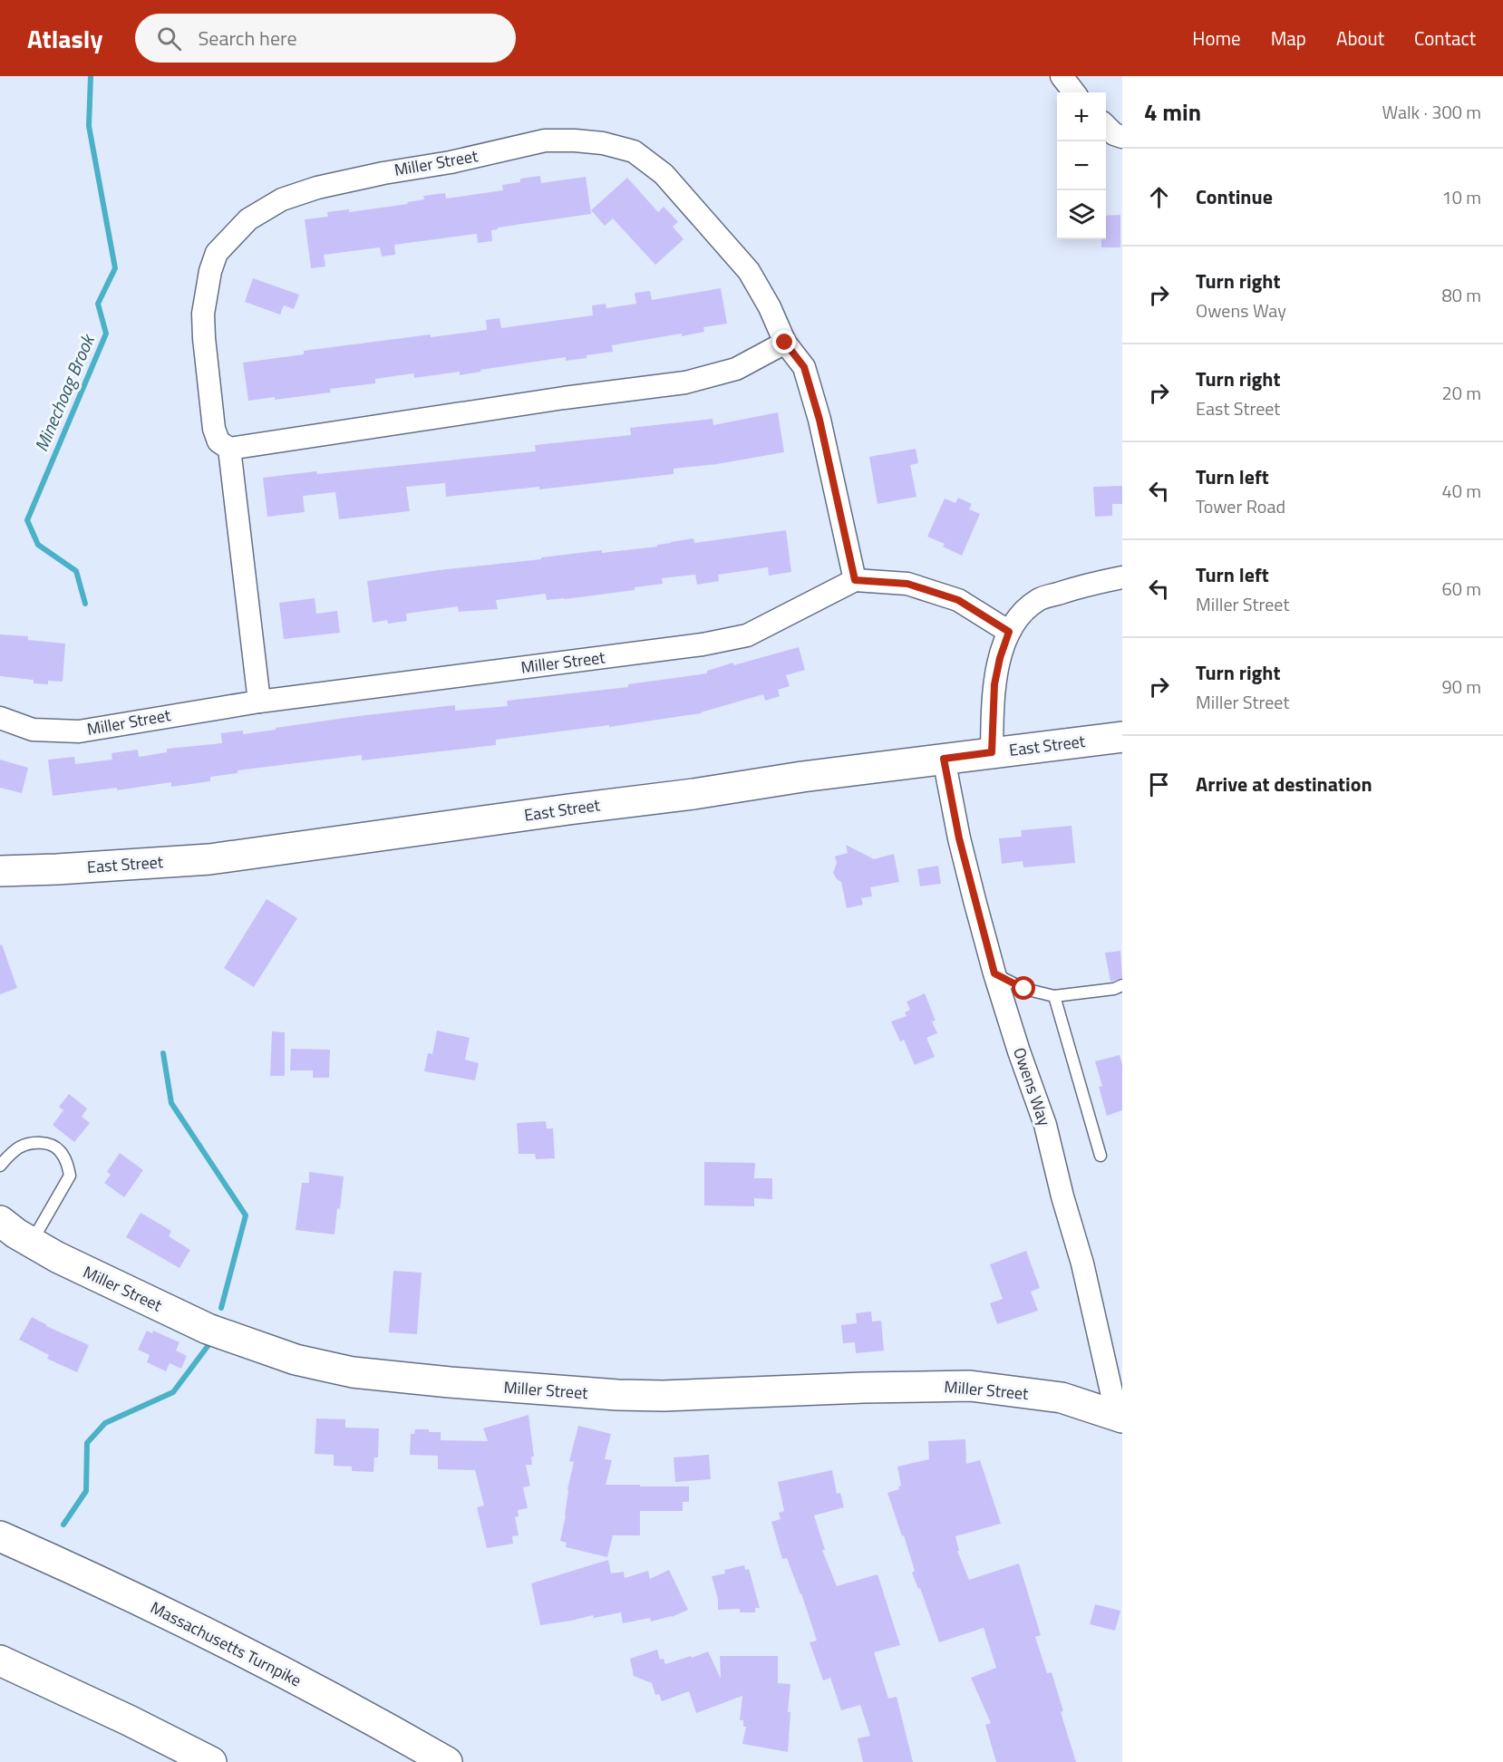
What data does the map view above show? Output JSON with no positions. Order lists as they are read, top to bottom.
{
  "streets": {
    "main road": ["Miller Street", "East Street", "Massachusetts Turnpike"],
    "street": ["Owens Way"]
  },
  "crossings": [
    ["Miller Street", "Owens Way"],
    ["East Street", "Owens Way"]
  ],
  "water": ["Minechoag Brook"],
  "page": {
    "header": "Atlasly",
    "search": "Search here",
    "nav": [
      "Home",
      "Map",
      "About",
      "Contact"
    ],
    "heading": ["4 min", "Walk · 300 m"],
    "map_buttons": ["+", "−"],
    "list": [
      ["Continue", "10 m"],
      ["Turn right", "Owens Way", "80 m"],
      ["Turn right", "East Street", "20 m"],
      ["Turn left", "Tower Road", "40 m"],
      ["Turn left", "Miller Street", "60 m"],
      ["Turn right", "Miller Street", "90 m"],
      "Arrive at destination"
    ]
  }
}
